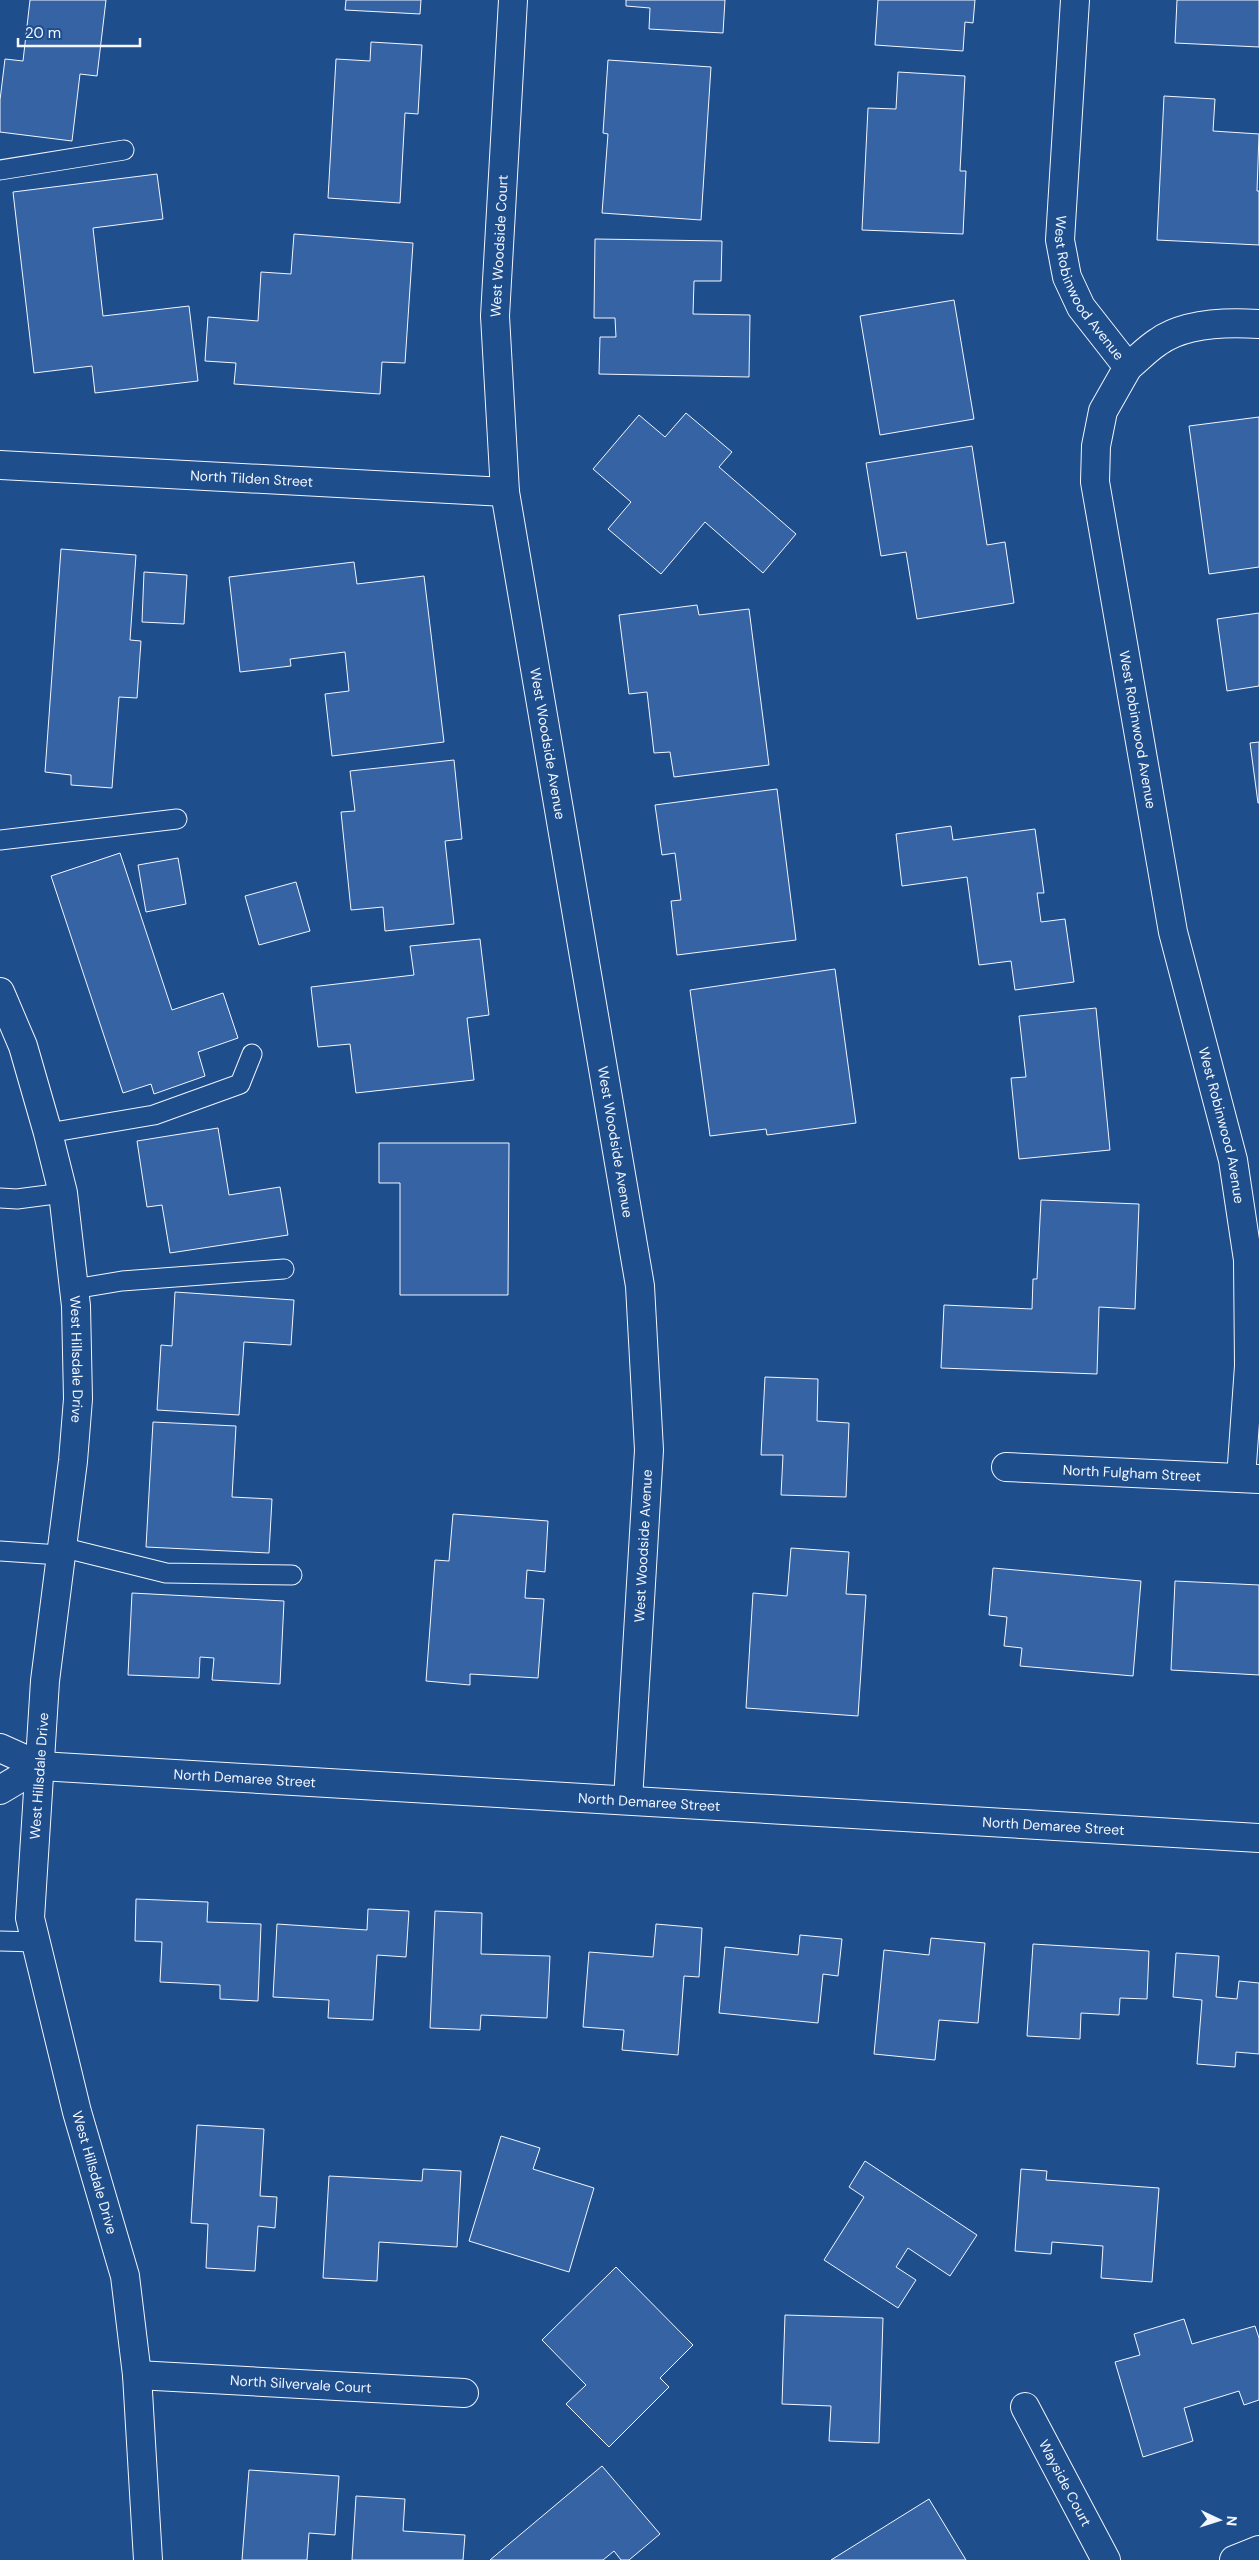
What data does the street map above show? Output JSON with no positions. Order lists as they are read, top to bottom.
{
  "streets": {
    "street": [
      "West Woodside Court",
      "West Robinwood Avenue",
      "North Tilden Street",
      "West Woodside Avenue",
      "West Hillsdale Drive",
      "North Fulgham Street",
      "North Demaree Street",
      "North Silvervale Court",
      "Wayside Court"
    ]
  },
  "crossings": [
    ["West Woodside Court", "North Tilden Street"],
    ["West Woodside Court", "West Woodside Avenue"],
    ["West Robinwood Avenue", "North Fulgham Street"],
    ["North Tilden Street", "West Woodside Avenue"],
    ["West Woodside Avenue", "North Demaree Street"],
    ["West Hillsdale Drive", "North Demaree Street"],
    ["West Hillsdale Drive", "North Silvervale Court"]
  ],
  "scale_bar": "20 m",
  "north": "right"
}
